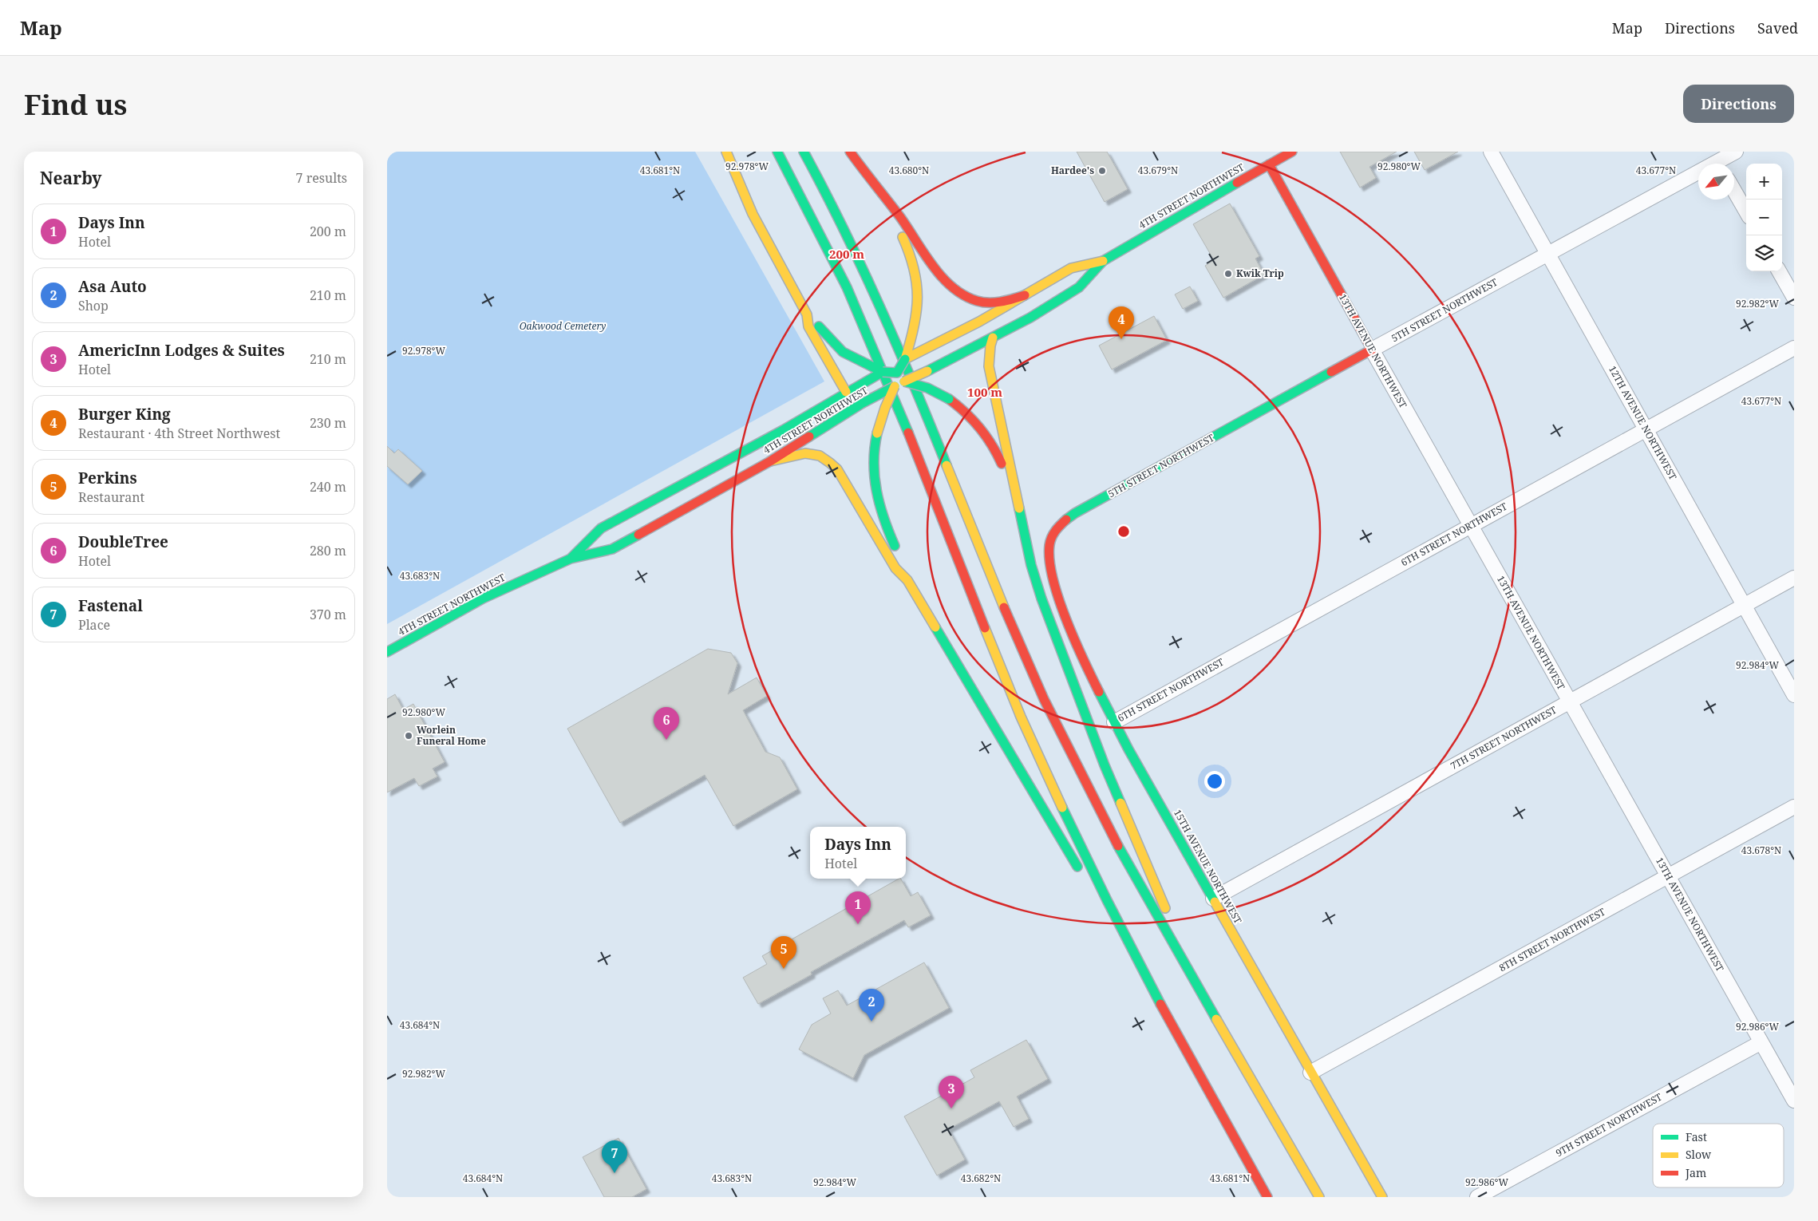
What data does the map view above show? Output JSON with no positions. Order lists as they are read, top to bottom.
{
  "streets": {
    "main road": [
      "4TH STREET NORTHWEST",
      "5TH STREET NORTHWEST",
      "13TH AVENUE NORTHWEST",
      "15TH AVENUE NORTHWEST"
    ],
    "street": [
      "12TH AVENUE NORTHWEST",
      "6TH STREET NORTHWEST",
      "7TH STREET NORTHWEST",
      "8TH STREET NORTHWEST",
      "9TH STREET NORTHWEST"
    ]
  },
  "crossings": [
    ["4TH STREET NORTHWEST", "13TH AVENUE NORTHWEST"],
    ["5TH STREET NORTHWEST", "13TH AVENUE NORTHWEST"],
    ["5TH STREET NORTHWEST", "12TH AVENUE NORTHWEST"],
    ["5TH STREET NORTHWEST", "15TH AVENUE NORTHWEST"],
    ["13TH AVENUE NORTHWEST", "6TH STREET NORTHWEST"],
    ["13TH AVENUE NORTHWEST", "7TH STREET NORTHWEST"],
    ["13TH AVENUE NORTHWEST", "8TH STREET NORTHWEST"],
    ["13TH AVENUE NORTHWEST", "9TH STREET NORTHWEST"],
    ["12TH AVENUE NORTHWEST", "6TH STREET NORTHWEST"],
    ["12TH AVENUE NORTHWEST", "7TH STREET NORTHWEST"],
    ["6TH STREET NORTHWEST", "15TH AVENUE NORTHWEST"],
    ["7TH STREET NORTHWEST", "15TH AVENUE NORTHWEST"],
    ["15TH AVENUE NORTHWEST", "8TH STREET NORTHWEST"]
  ],
  "parks": ["Oakwood Cemetery"],
  "places": ["Hardee's", "Kwik Trip", "Worlein Funeral Home"],
  "legend": ["Fast", "Slow", "Jam"],
  "north": "bottom left",
  "page": {
    "header": "Map",
    "nav": ["Map", "Directions", "Saved"],
    "buttons": "Directions",
    "title": "Find us",
    "heading": ["Nearby", "7 results"],
    "map_buttons": ["+", "−"],
    "list": [
      {
        "mark": "1",
        "name": "Days Inn",
        "note": "Hotel",
        "value": "200 m"
      },
      {
        "mark": "2",
        "name": "Asa Auto",
        "note": "Shop",
        "value": "210 m"
      },
      {
        "mark": "3",
        "name": "AmericInn Lodges & Suites",
        "note": "Hotel",
        "value": "210 m"
      },
      {
        "mark": "4",
        "name": "Burger King",
        "note": "Restaurant · 4th Street Northwest",
        "value": "230 m"
      },
      {
        "mark": "5",
        "name": "Perkins",
        "note": "Restaurant",
        "value": "240 m"
      },
      {
        "mark": "6",
        "name": "DoubleTree",
        "note": "Hotel",
        "value": "280 m"
      },
      {
        "mark": "7",
        "name": "Fastenal",
        "note": "Place",
        "value": "370 m"
      }
    ],
    "pins": [
      "4",
      "6",
      "1",
      "5",
      "2",
      "3",
      "7"
    ],
    "popup": ["Days Inn", "Hotel"]
  },
  "coordinates": [
    "92.980°W",
    "92.978°W",
    "43.681°N",
    "43.680°N",
    "43.679°N",
    "43.677°N",
    "92.982°W",
    "43.683°N",
    "92.984°W",
    "43.678°N",
    "43.684°N",
    "92.986°W",
    "43.682°N"
  ],
  "rings": ["200 m", "100 m"]
}
